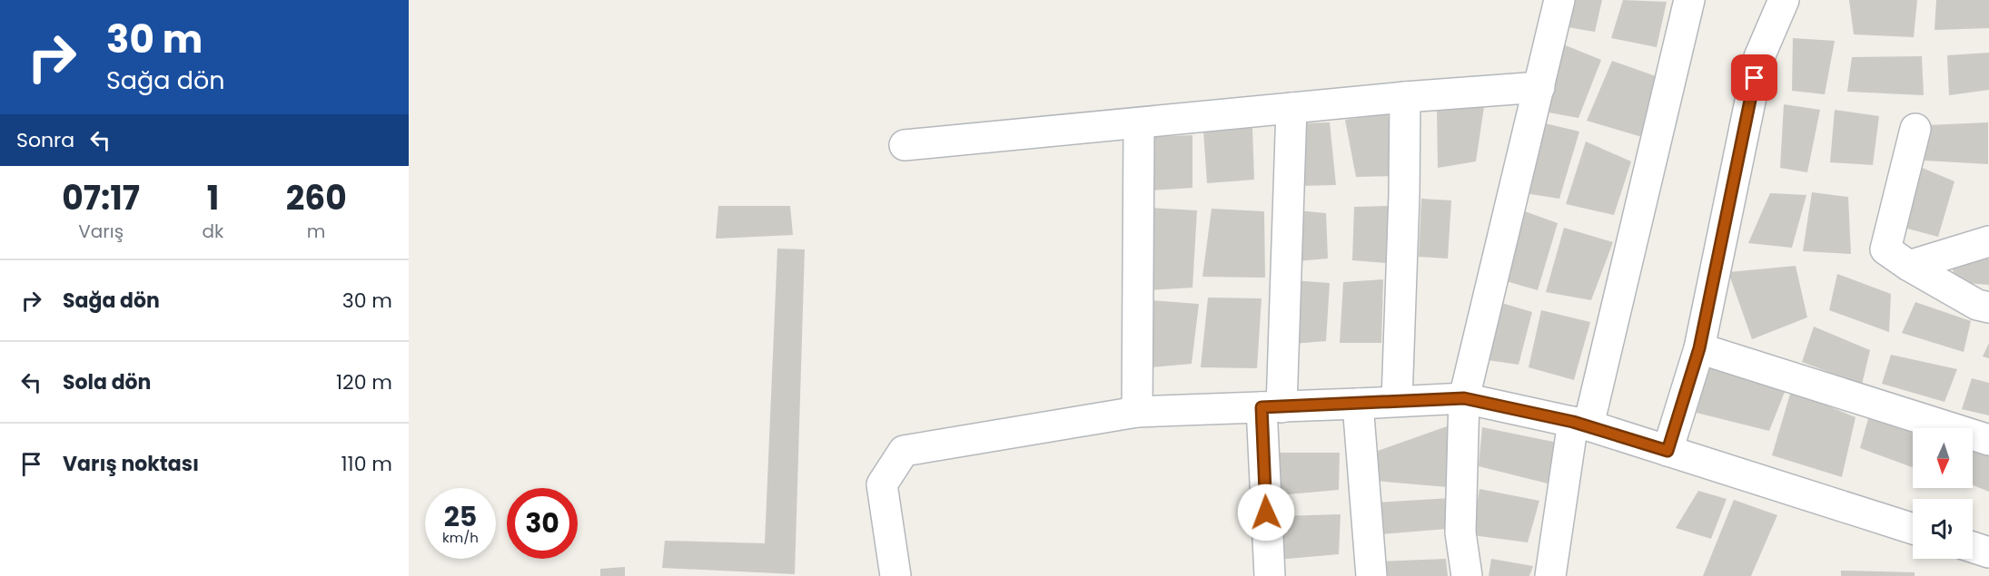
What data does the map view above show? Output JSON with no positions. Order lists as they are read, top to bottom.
{
  "north": "bottom",
  "page": {
    "turn": ["30 m", "Sağa dön"],
    "then": "Sonra",
    "eta": [
      "07:17",
      "Varış",
      "1",
      "dk",
      "260",
      "m"
    ],
    "list": [
      {
        "name": "Sağa dön",
        "value": "30 m"
      },
      {
        "name": "Sola dön",
        "value": "120 m"
      },
      {
        "name": "Varış noktası",
        "value": "110 m"
      }
    ],
    "speed": "25 km/h",
    "limit": "30"
  }
}
